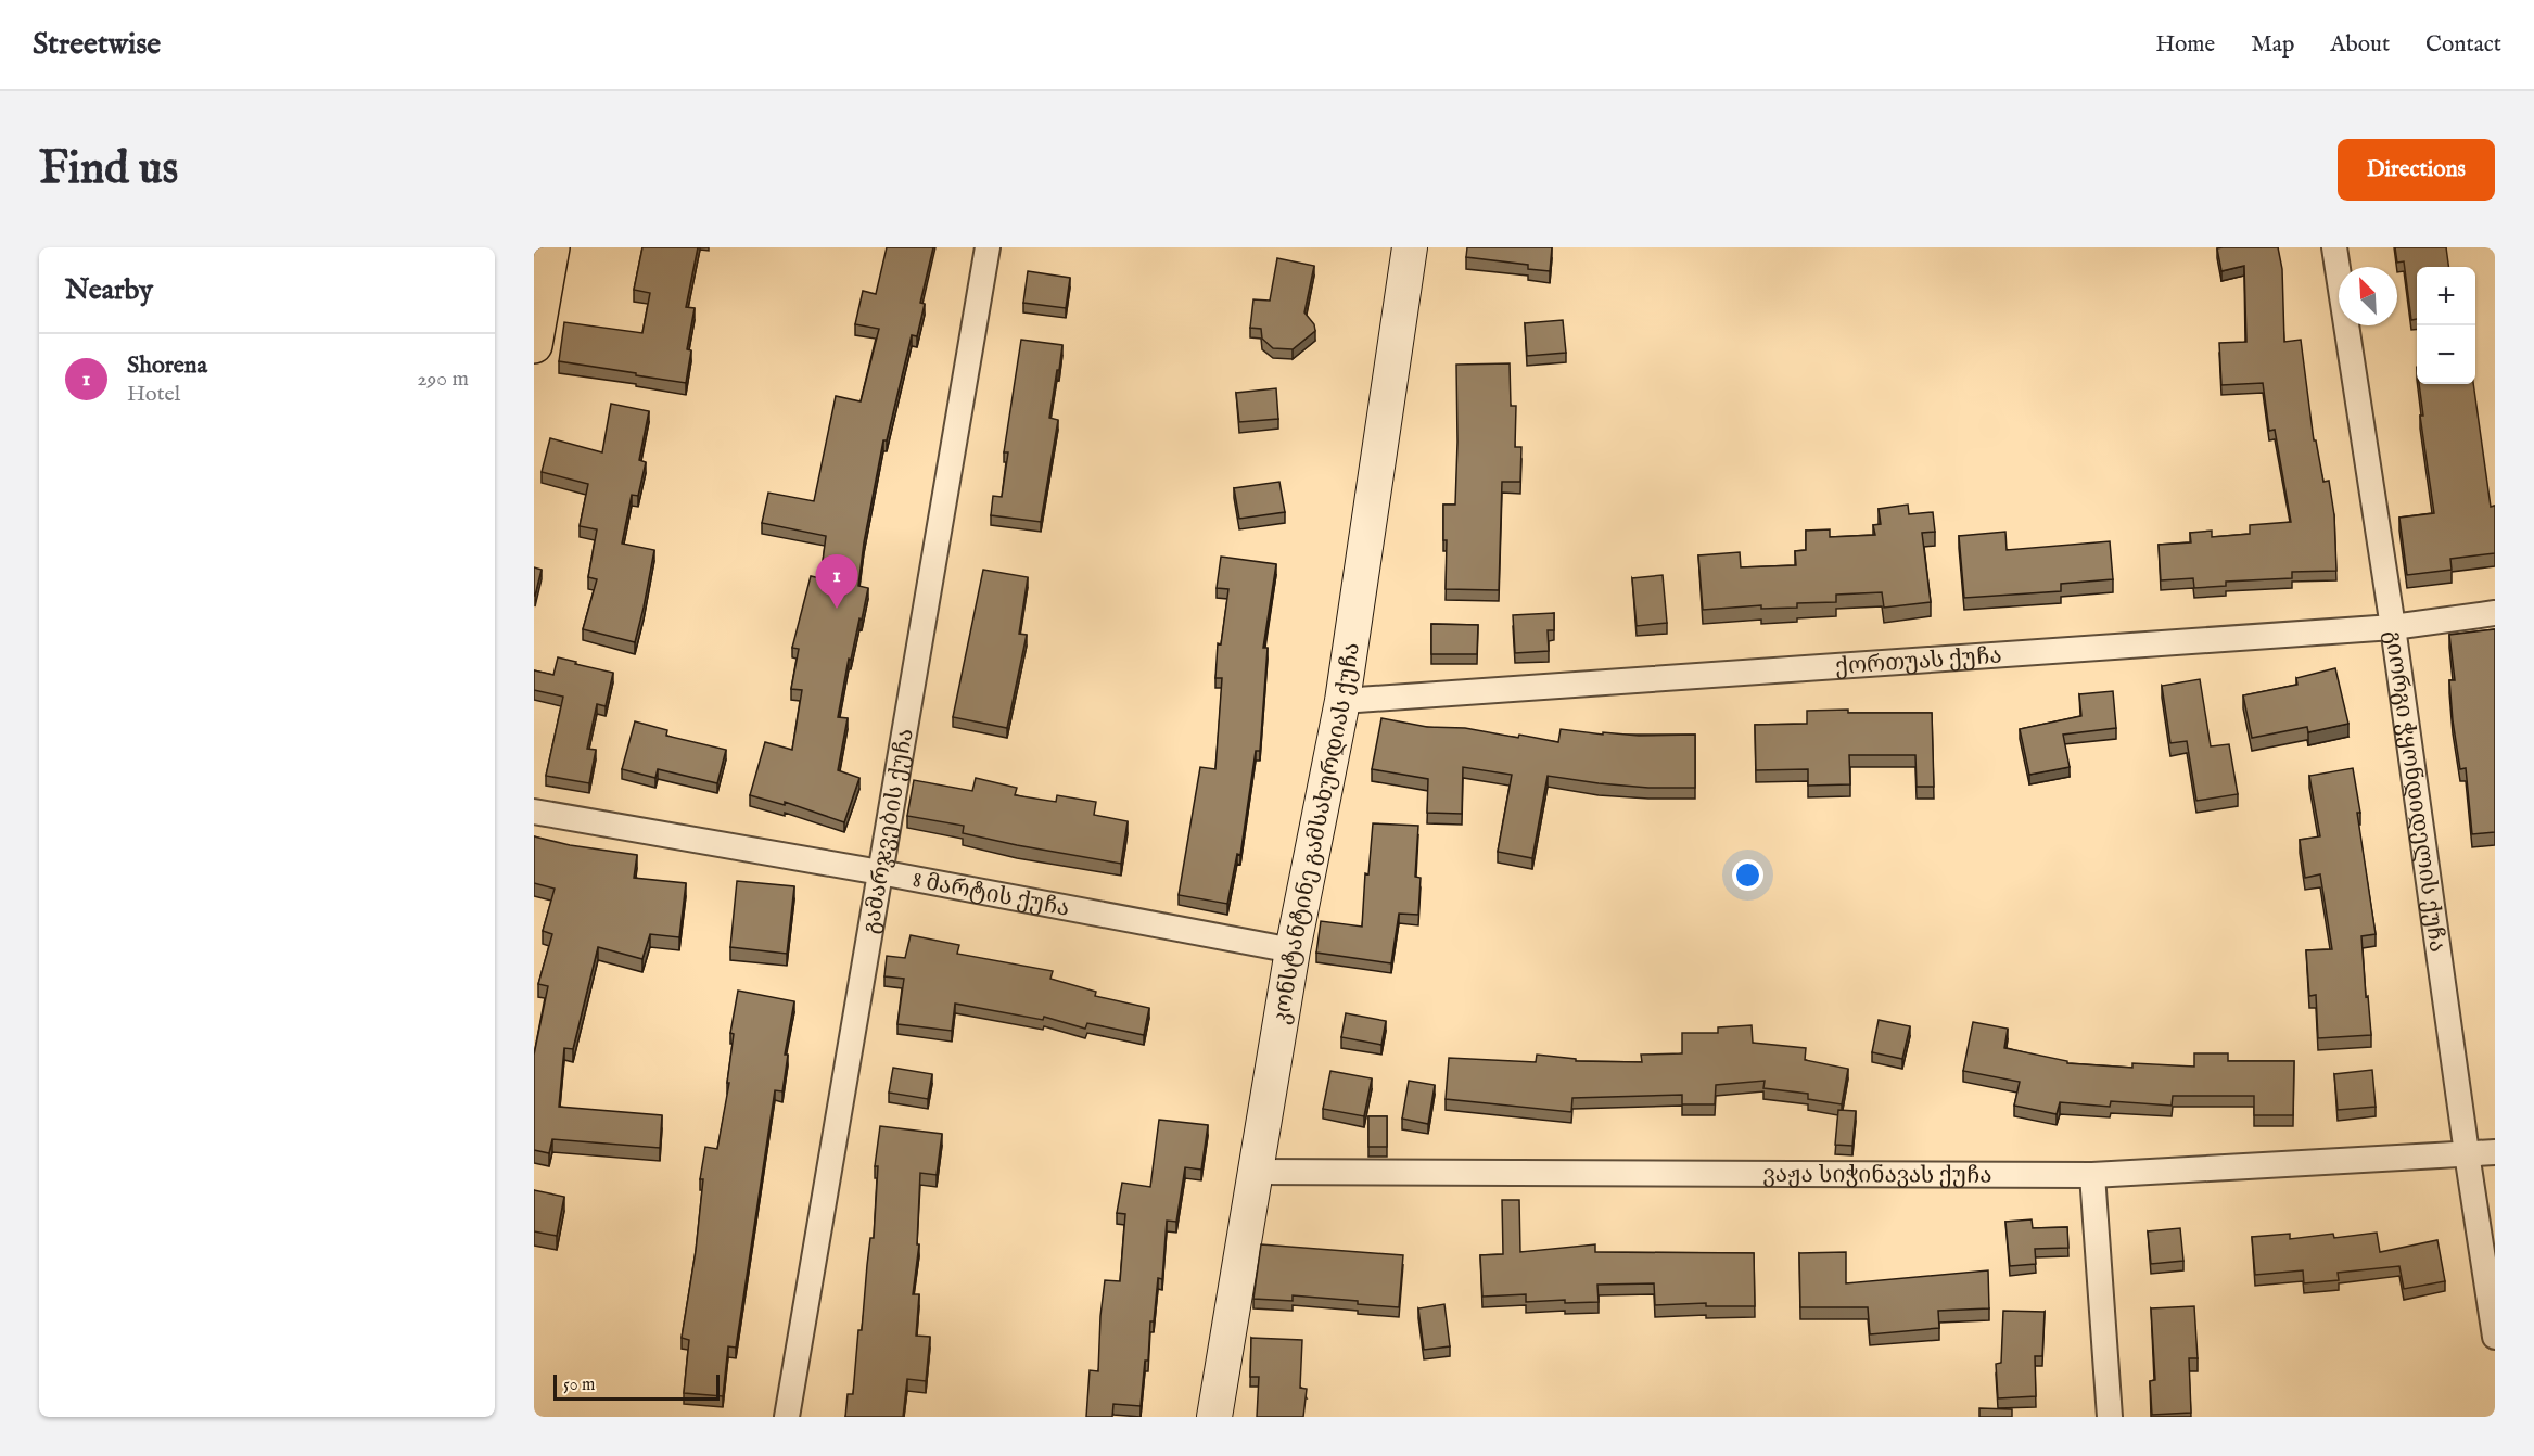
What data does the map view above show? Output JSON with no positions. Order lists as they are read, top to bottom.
{
  "streets": {
    "main road": ["კონსტანტინე გამსახურდიას ქუჩა"],
    "street": [
      "ქორთუას ქუჩა",
      "გიორგი ჭყონდიდელის ქუჩა",
      "გამარჯვების ქუჩა",
      "8 მარტის ქუჩა",
      "ვაჟა სიჭინავას ქუჩა"
    ]
  },
  "crossings": [
    ["ქორთუას ქუჩა", "გიორგი ჭყონდიდელის ქუჩა"],
    ["ქორთუას ქუჩა", "კონსტანტინე გამსახურდიას ქუჩა"],
    ["გიორგი ჭყონდიდელის ქუჩა", "ვაჟა სიჭინავას ქუჩა"],
    ["გამარჯვების ქუჩა", "8 მარტის ქუჩა"],
    ["კონსტანტინე გამსახურდიას ქუჩა", "8 მარტის ქუჩა"],
    ["კონსტანტინე გამსახურდიას ქუჩა", "ვაჟა სიჭინავას ქუჩა"]
  ],
  "scale_bar": "50 m",
  "north": "top left",
  "page": {
    "header": "Streetwise",
    "nav": [
      "Home",
      "Map",
      "About",
      "Contact"
    ],
    "buttons": "Directions",
    "title": "Find us",
    "heading": "Nearby",
    "map_buttons": ["+", "−"],
    "list": [
      {
        "mark": "1",
        "name": "Shorena",
        "note": "Hotel",
        "value": "290 m"
      }
    ],
    "pins": "1",
    "scale": "50 m"
  }
}
